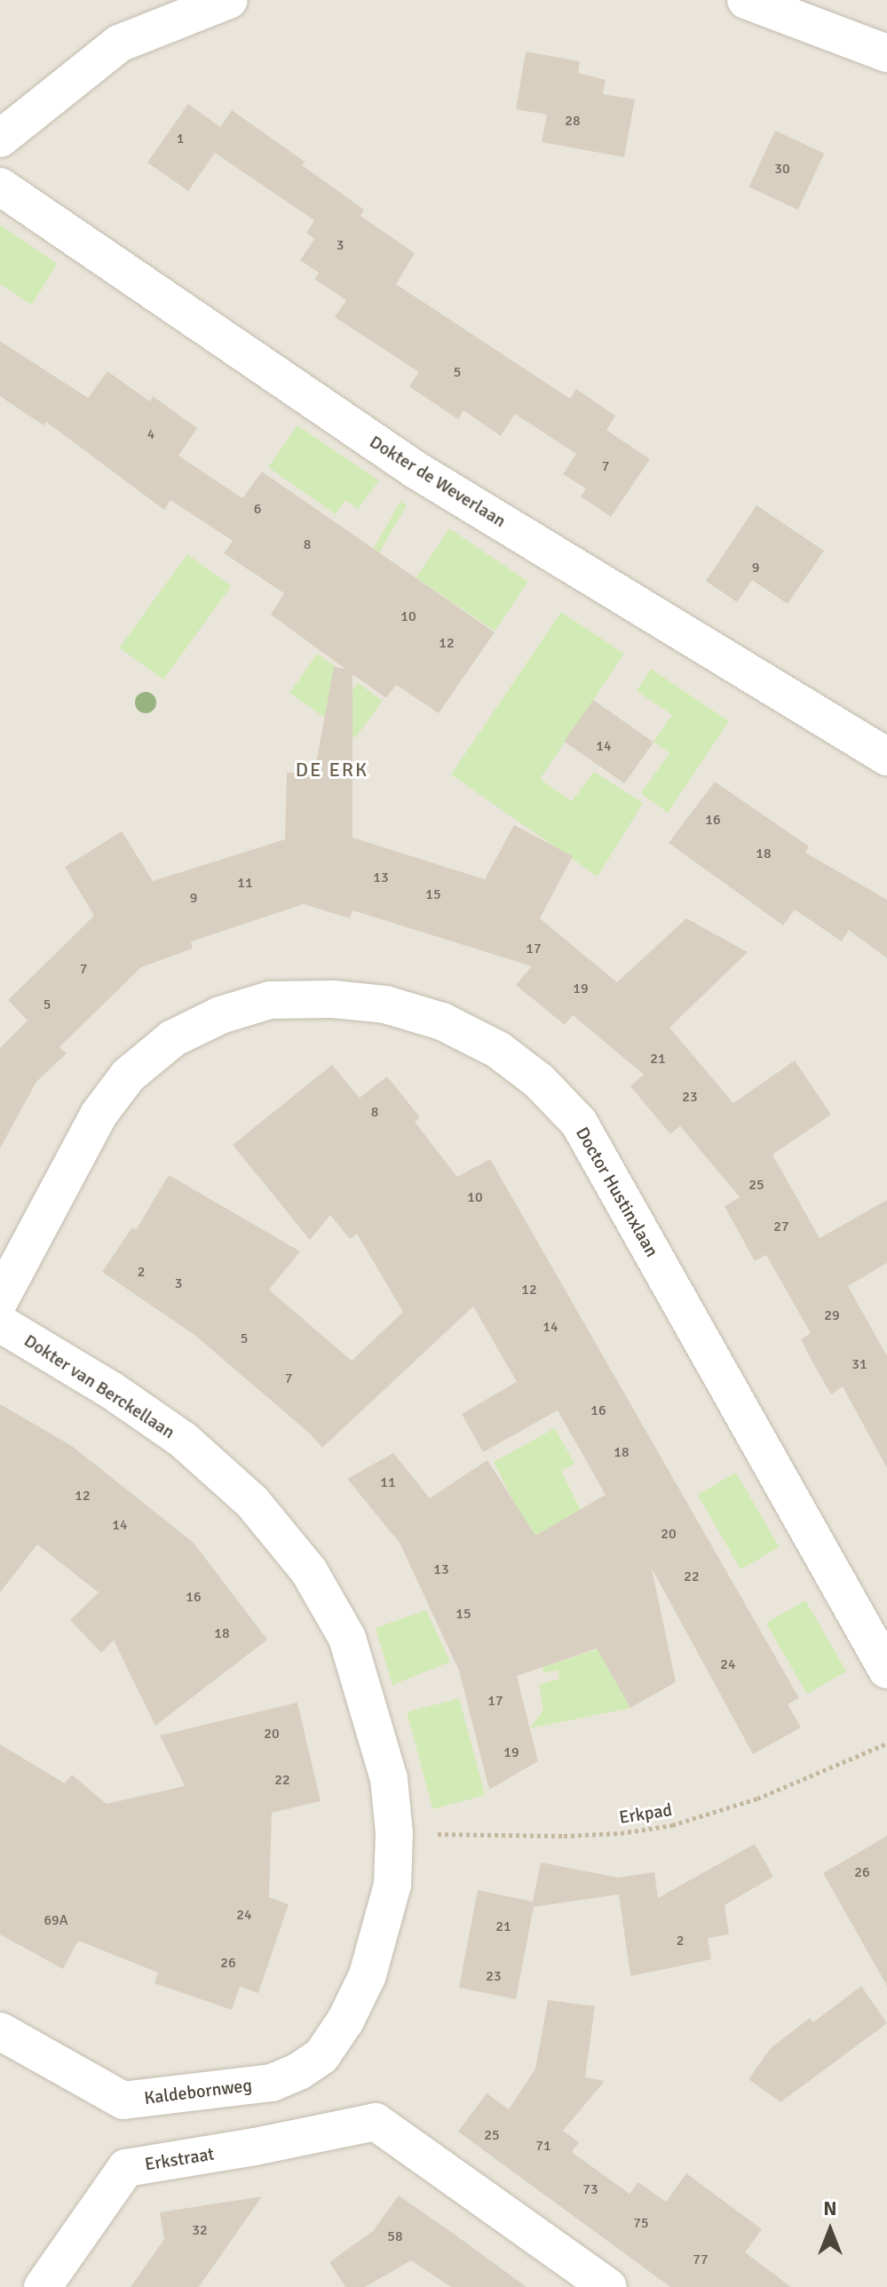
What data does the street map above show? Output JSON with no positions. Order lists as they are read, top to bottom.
{
  "streets": {
    "street": [
      "Dokter de Weverlaan",
      "Doctor Hustinxlaan",
      "Dokter van Berckellaan",
      "Kaldebornweg",
      "Erkstraat"
    ],
    "path": ["Erkpad"]
  },
  "crossings": [
    ["Dokter van Berckellaan", "Erkpad"],
    ["Dokter van Berckellaan", "Kaldebornweg"]
  ],
  "districts": ["DE ERK"],
  "house_numbers": [
    "28",
    "1",
    "30",
    "3",
    "5",
    "4",
    "7",
    "6",
    "8",
    "9",
    "10",
    "12",
    "14",
    "16",
    "18",
    "13",
    "11",
    "15",
    "9",
    "17",
    "7",
    "19",
    "5",
    "21",
    "23",
    "8",
    "25",
    "10",
    "27",
    "2",
    "3",
    "12",
    "29",
    "14",
    "5",
    "31",
    "7",
    "16",
    "18",
    "11",
    "12",
    "14",
    "20",
    "13",
    "22",
    "16",
    "15",
    "18",
    "24",
    "17",
    "20",
    "19",
    "22",
    "26",
    "24",
    "69A",
    "21",
    "2",
    "26",
    "23",
    "25",
    "71",
    "73",
    "75",
    "32",
    "58",
    "77"
  ],
  "north": "top"
}
